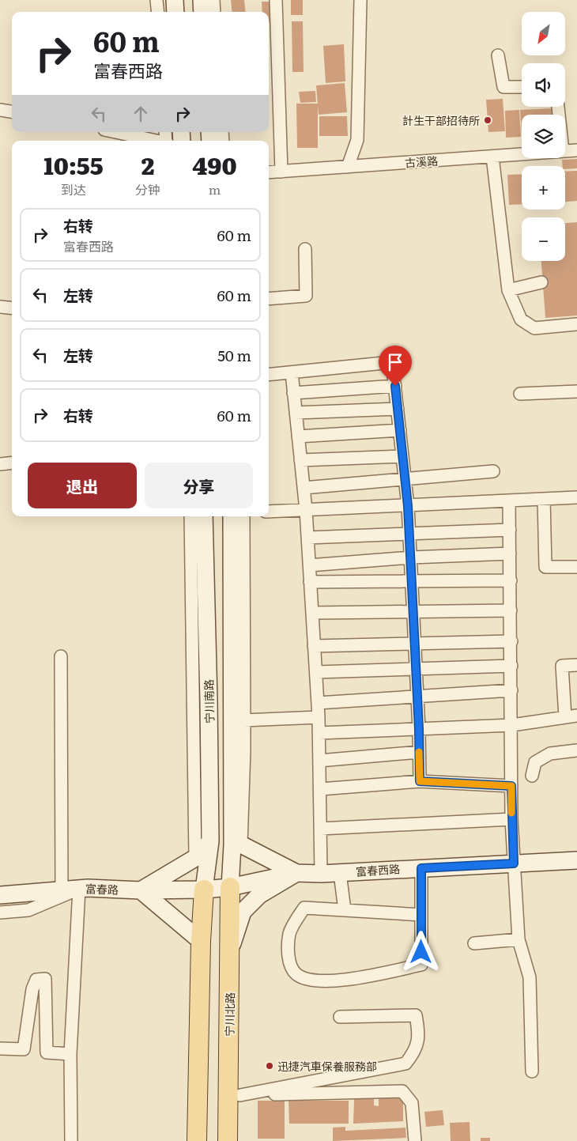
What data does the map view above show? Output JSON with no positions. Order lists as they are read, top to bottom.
{
  "streets": {
    "main road": [
      "宁川南路",
      "富春西路",
      "富春路",
      "宁川北路"
    ],
    "street": ["古溪路"]
  },
  "crossings": [
    ["宁川南路", "富春西路"],
    ["宁川南路", "富春路"],
    ["宁川南路", "宁川北路"],
    ["富春西路", "富春路"],
    ["富春西路", "宁川北路"]
  ],
  "places": ["計生干部招待所", "迅捷汽車保養服務部"],
  "north": "bottom left",
  "page": {
    "map_buttons": ["+", "−"],
    "turn": ["60 m", "富春西路"],
    "eta": [
      "10:55",
      "到达",
      "2",
      "分钟",
      "490",
      "m"
    ],
    "list": [
      {
        "name": "右转",
        "note": "富春西路",
        "value": "60 m"
      },
      {
        "name": "左转",
        "value": "60 m"
      },
      {
        "name": "左转",
        "value": "50 m"
      },
      {
        "name": "右转",
        "value": "60 m"
      }
    ],
    "buttons": ["退出", "分享"]
  }
}
